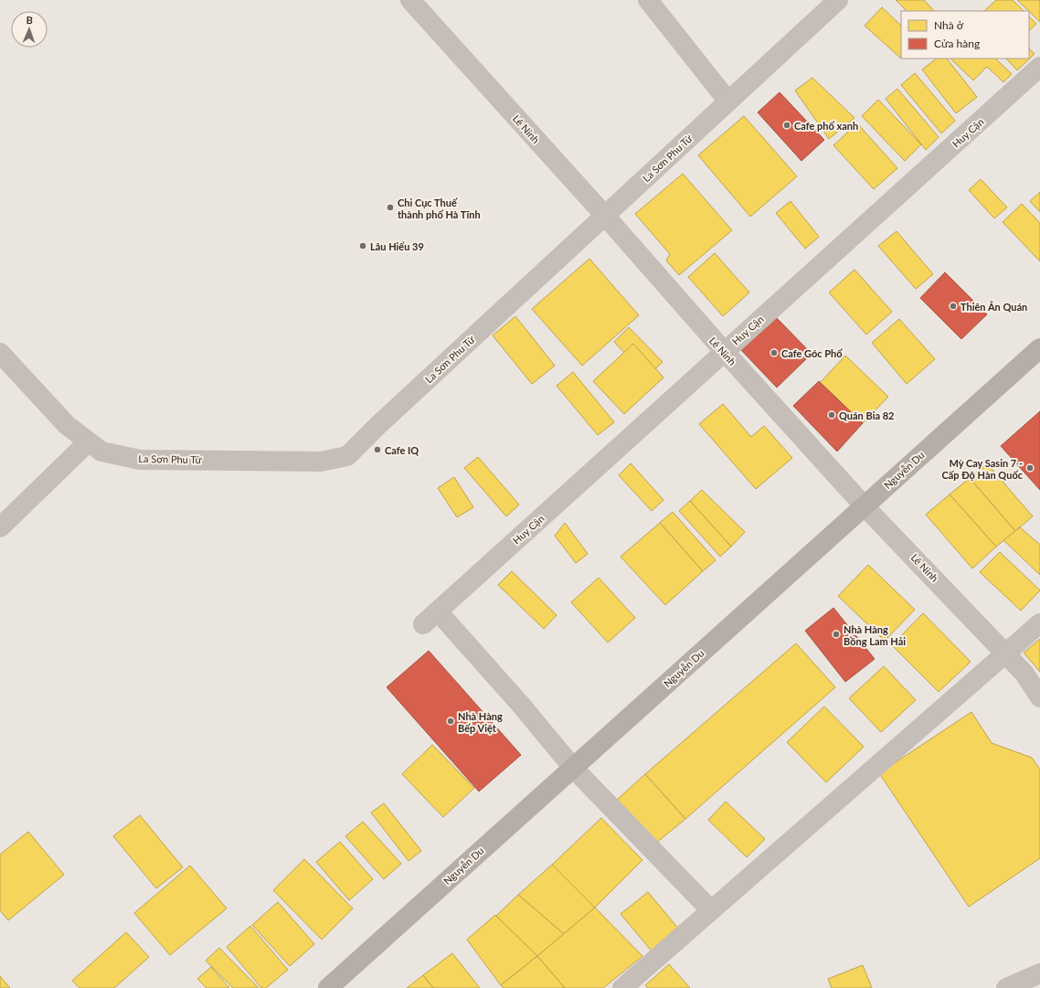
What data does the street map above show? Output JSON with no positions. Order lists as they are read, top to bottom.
{
  "streets": {
    "main road": ["Nguyễn Du"],
    "street": ["Lê Ninh", "Huy Cận", "La Sơn Phu Tử"]
  },
  "crossings": [
    ["Lê Ninh", "Huy Cận"],
    ["Lê Ninh", "La Sơn Phu Tử"],
    ["Lê Ninh", "Nguyễn Du"],
    ["Huy Cận", "Nguyễn Du"]
  ],
  "places": [
    "Cafe phố xanh",
    "Chi Cục Thuế thành phố Hà Tĩnh",
    "Lâu Hiểu 39",
    "Thiên Ân Quán",
    "Cafe Góc Phố",
    "Quán Bia 82",
    "Cafe IQ",
    "Mỳ Cay Sasin 7 - Cấp Độ Hàn Quốc",
    "Nhà Hàng Bồng Lam Hải",
    "Nhà Hàng Bếp Việt"
  ],
  "legend": ["Nhà ở", "Cửa hàng"],
  "north": "top"
}
